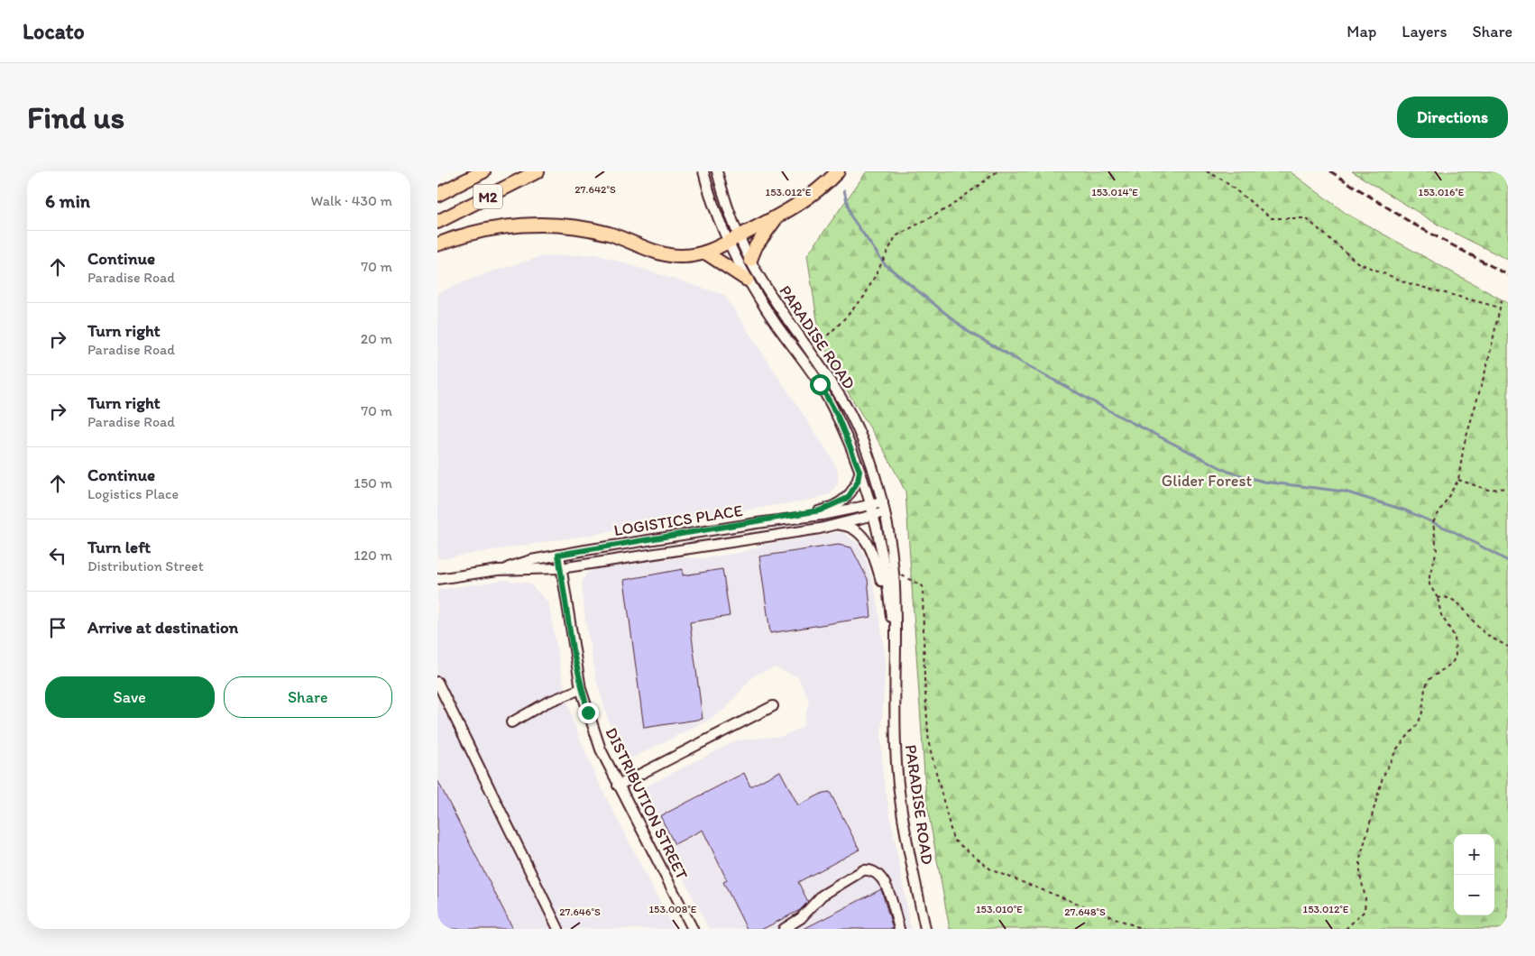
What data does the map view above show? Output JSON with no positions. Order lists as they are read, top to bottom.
{
  "streets": {
    "highway": ["M2"],
    "street": ["PARADISE ROAD", "LOGISTICS PLACE", "DISTRIBUTION STREET"]
  },
  "crossings": [
    ["PARADISE ROAD", "LOGISTICS PLACE"],
    ["LOGISTICS PLACE", "DISTRIBUTION STREET"]
  ],
  "parks": ["Glider Forest"],
  "page": {
    "header": "Locato",
    "nav": ["Map", "Layers", "Share"],
    "buttons": [
      "Directions",
      ["Save", "Share"]
    ],
    "title": "Find us",
    "heading": ["6 min", "Walk · 430 m"],
    "list": [
      ["Continue", "Paradise Road", "70 m"],
      ["Turn right", "Paradise Road", "20 m"],
      ["Turn right", "Paradise Road", "70 m"],
      ["Continue", "Logistics Place", "150 m"],
      ["Turn left", "Distribution Street", "120 m"],
      "Arrive at destination"
    ],
    "map_buttons": ["+", "−"]
  },
  "coordinates": [
    "27.642°S",
    "153.012°E",
    "153.014°E",
    "153.016°E",
    "153.008°E",
    "153.010°E",
    "27.646°S",
    "27.648°S"
  ]
}
